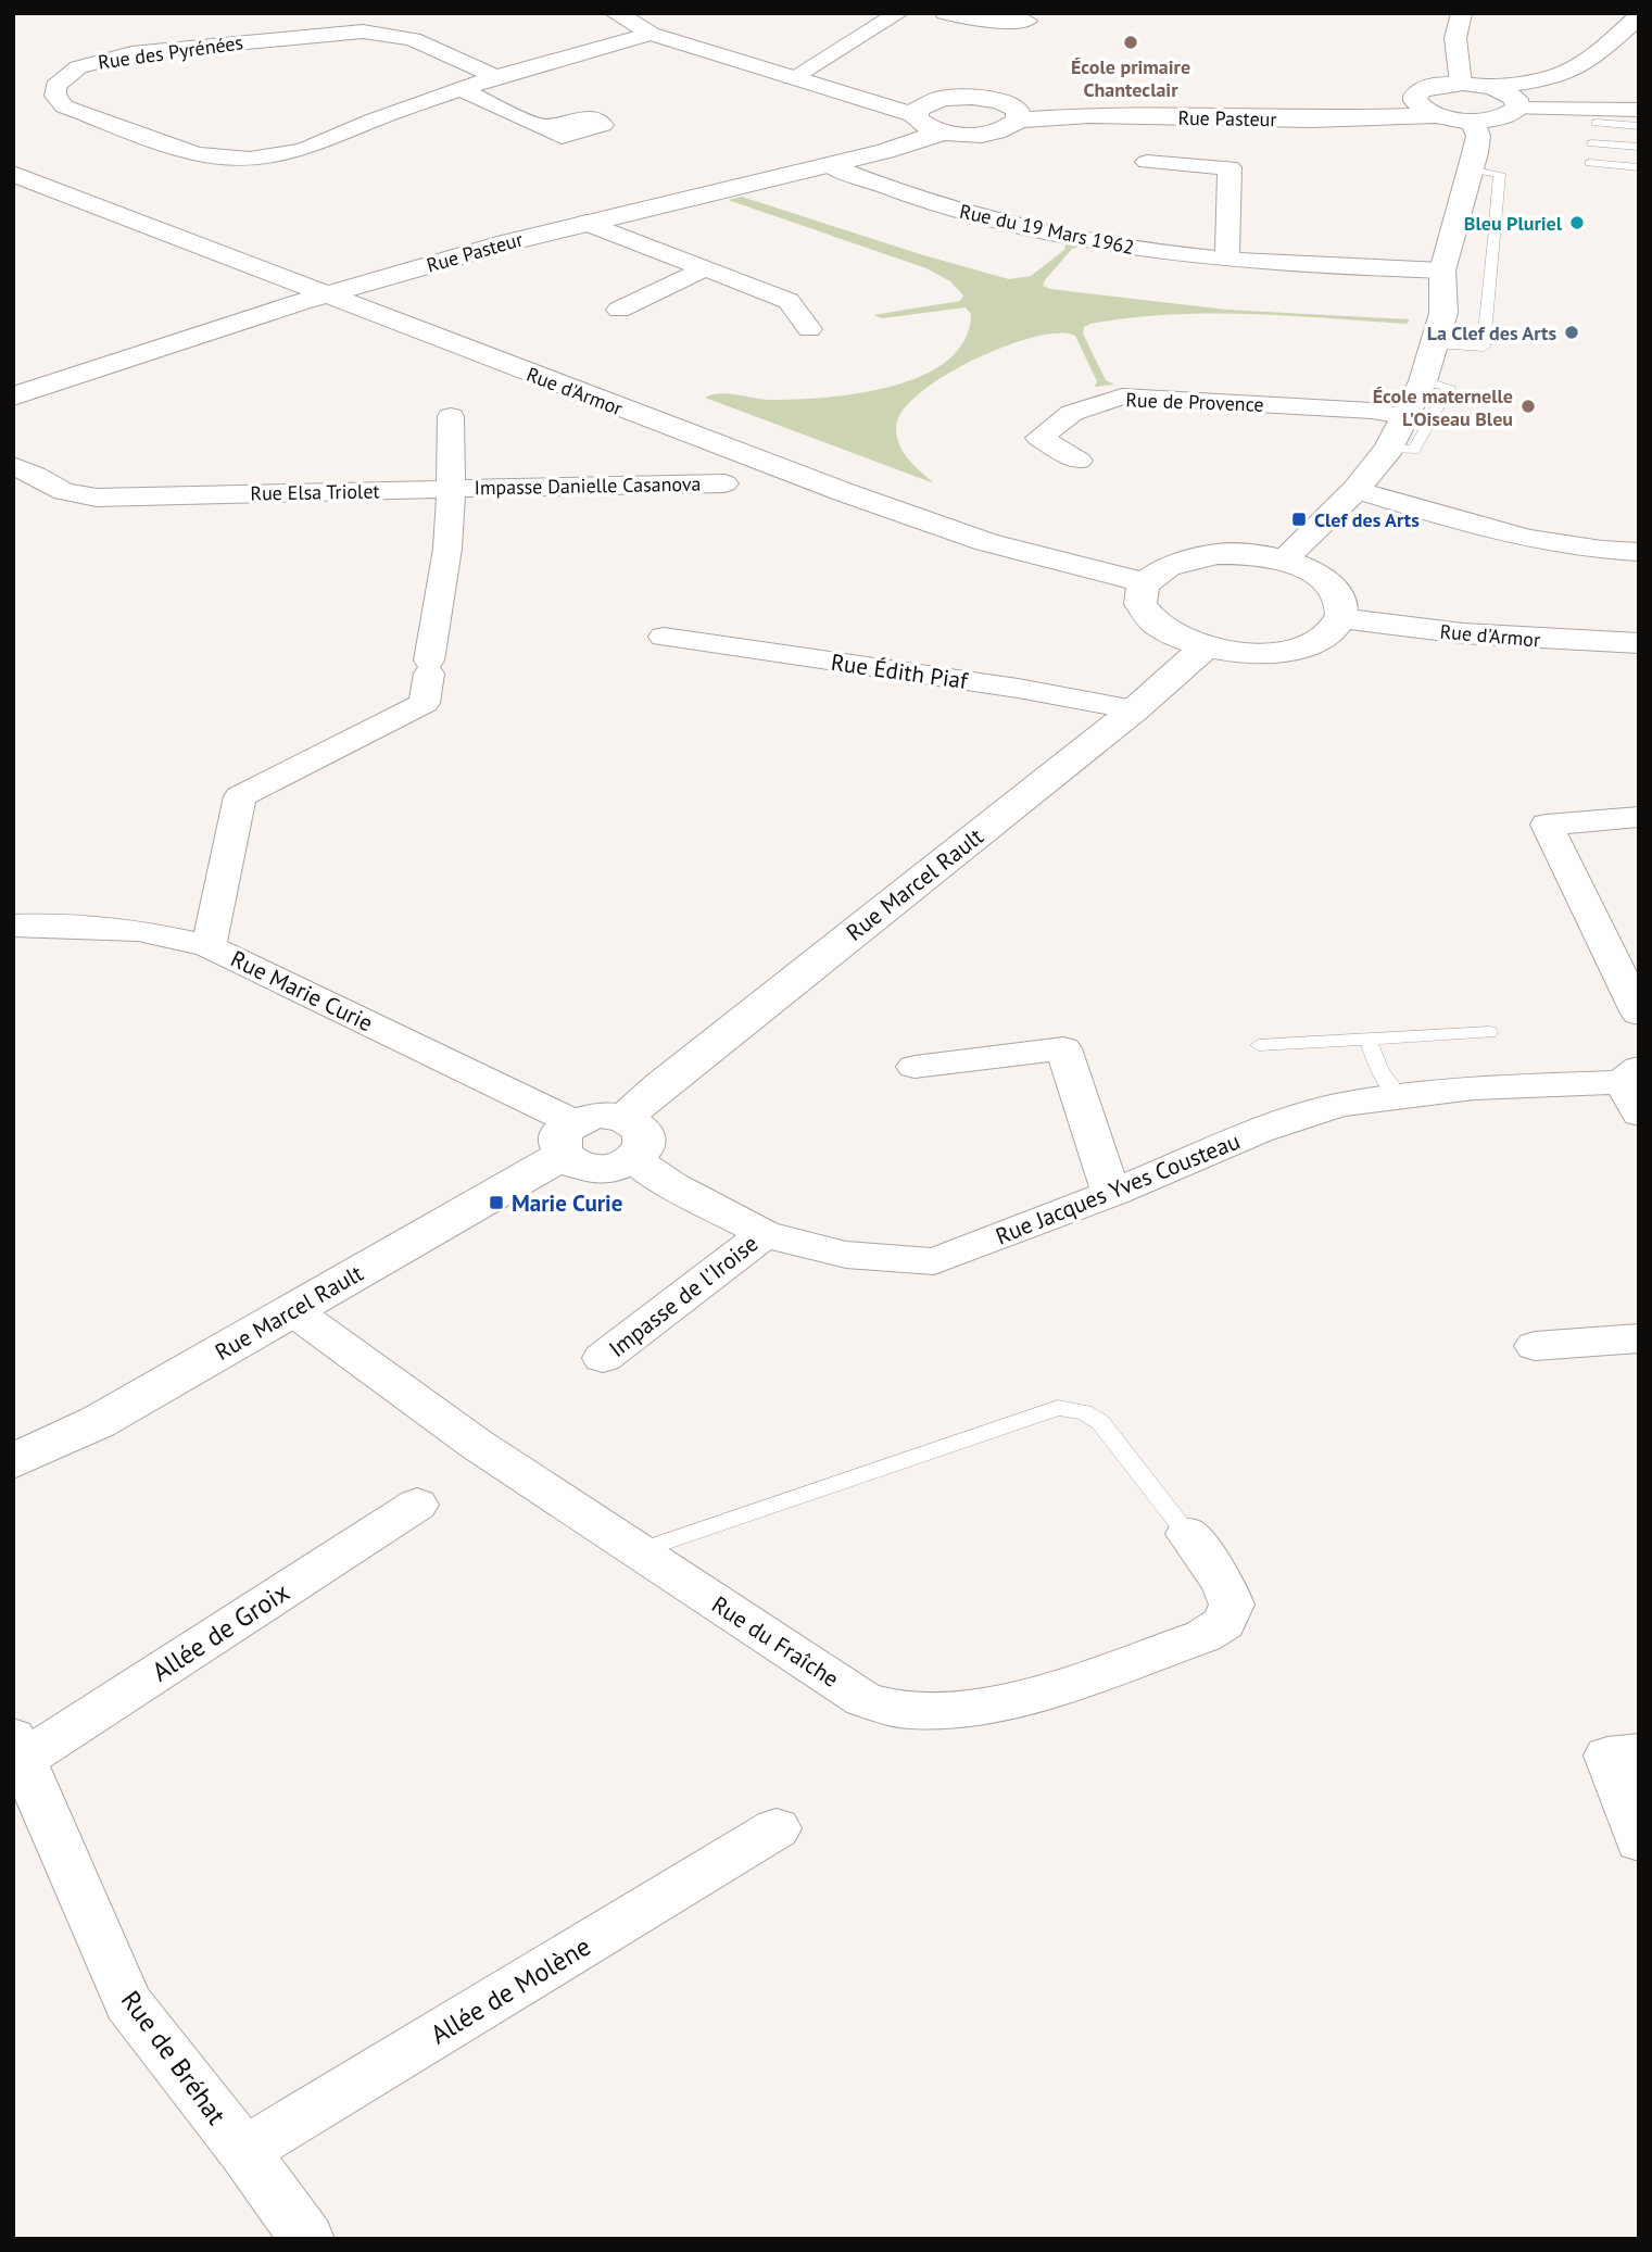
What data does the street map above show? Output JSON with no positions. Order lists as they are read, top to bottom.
{
  "streets": {
    "street": [
      "Rue des Pyrénées",
      "Rue Pasteur",
      "Rue du 19 Mars 1962",
      "Rue d'Armor",
      "Rue de Provence",
      "Impasse Danielle Casanova",
      "Rue Elsa Triolet",
      "Rue Édith Piaf",
      "Rue Marcel Rault",
      "Rue Marie Curie",
      "Rue Jacques Yves Cousteau",
      "Impasse de l'Iroise",
      "Allée de Groix",
      "Rue du Fraîche",
      "Allée de Molène",
      "Rue de Bréhat"
    ]
  },
  "crossings": [
    ["Rue Pasteur", "Rue du 19 Mars 1962"],
    ["Rue Pasteur", "Rue d'Armor"],
    ["Impasse Danielle Casanova", "Rue Elsa Triolet"],
    ["Rue Édith Piaf", "Rue Marcel Rault"],
    ["Rue Marcel Rault", "Rue Marie Curie"],
    ["Rue Marcel Rault", "Rue Jacques Yves Cousteau"],
    ["Rue Marcel Rault", "Rue du Fraîche"],
    ["Rue Marie Curie", "Rue Jacques Yves Cousteau"],
    ["Rue Jacques Yves Cousteau", "Impasse de l'Iroise"],
    ["Allée de Groix", "Rue de Bréhat"],
    ["Allée de Molène", "Rue de Bréhat"]
  ],
  "places": {
    "other": [
      "École primaire Chanteclair",
      "Bleu Pluriel",
      "La Clef des Arts",
      "École maternelle L'Oiseau Bleu"
    ],
    "transit": ["Clef des Arts", "Marie Curie"]
  }
}
